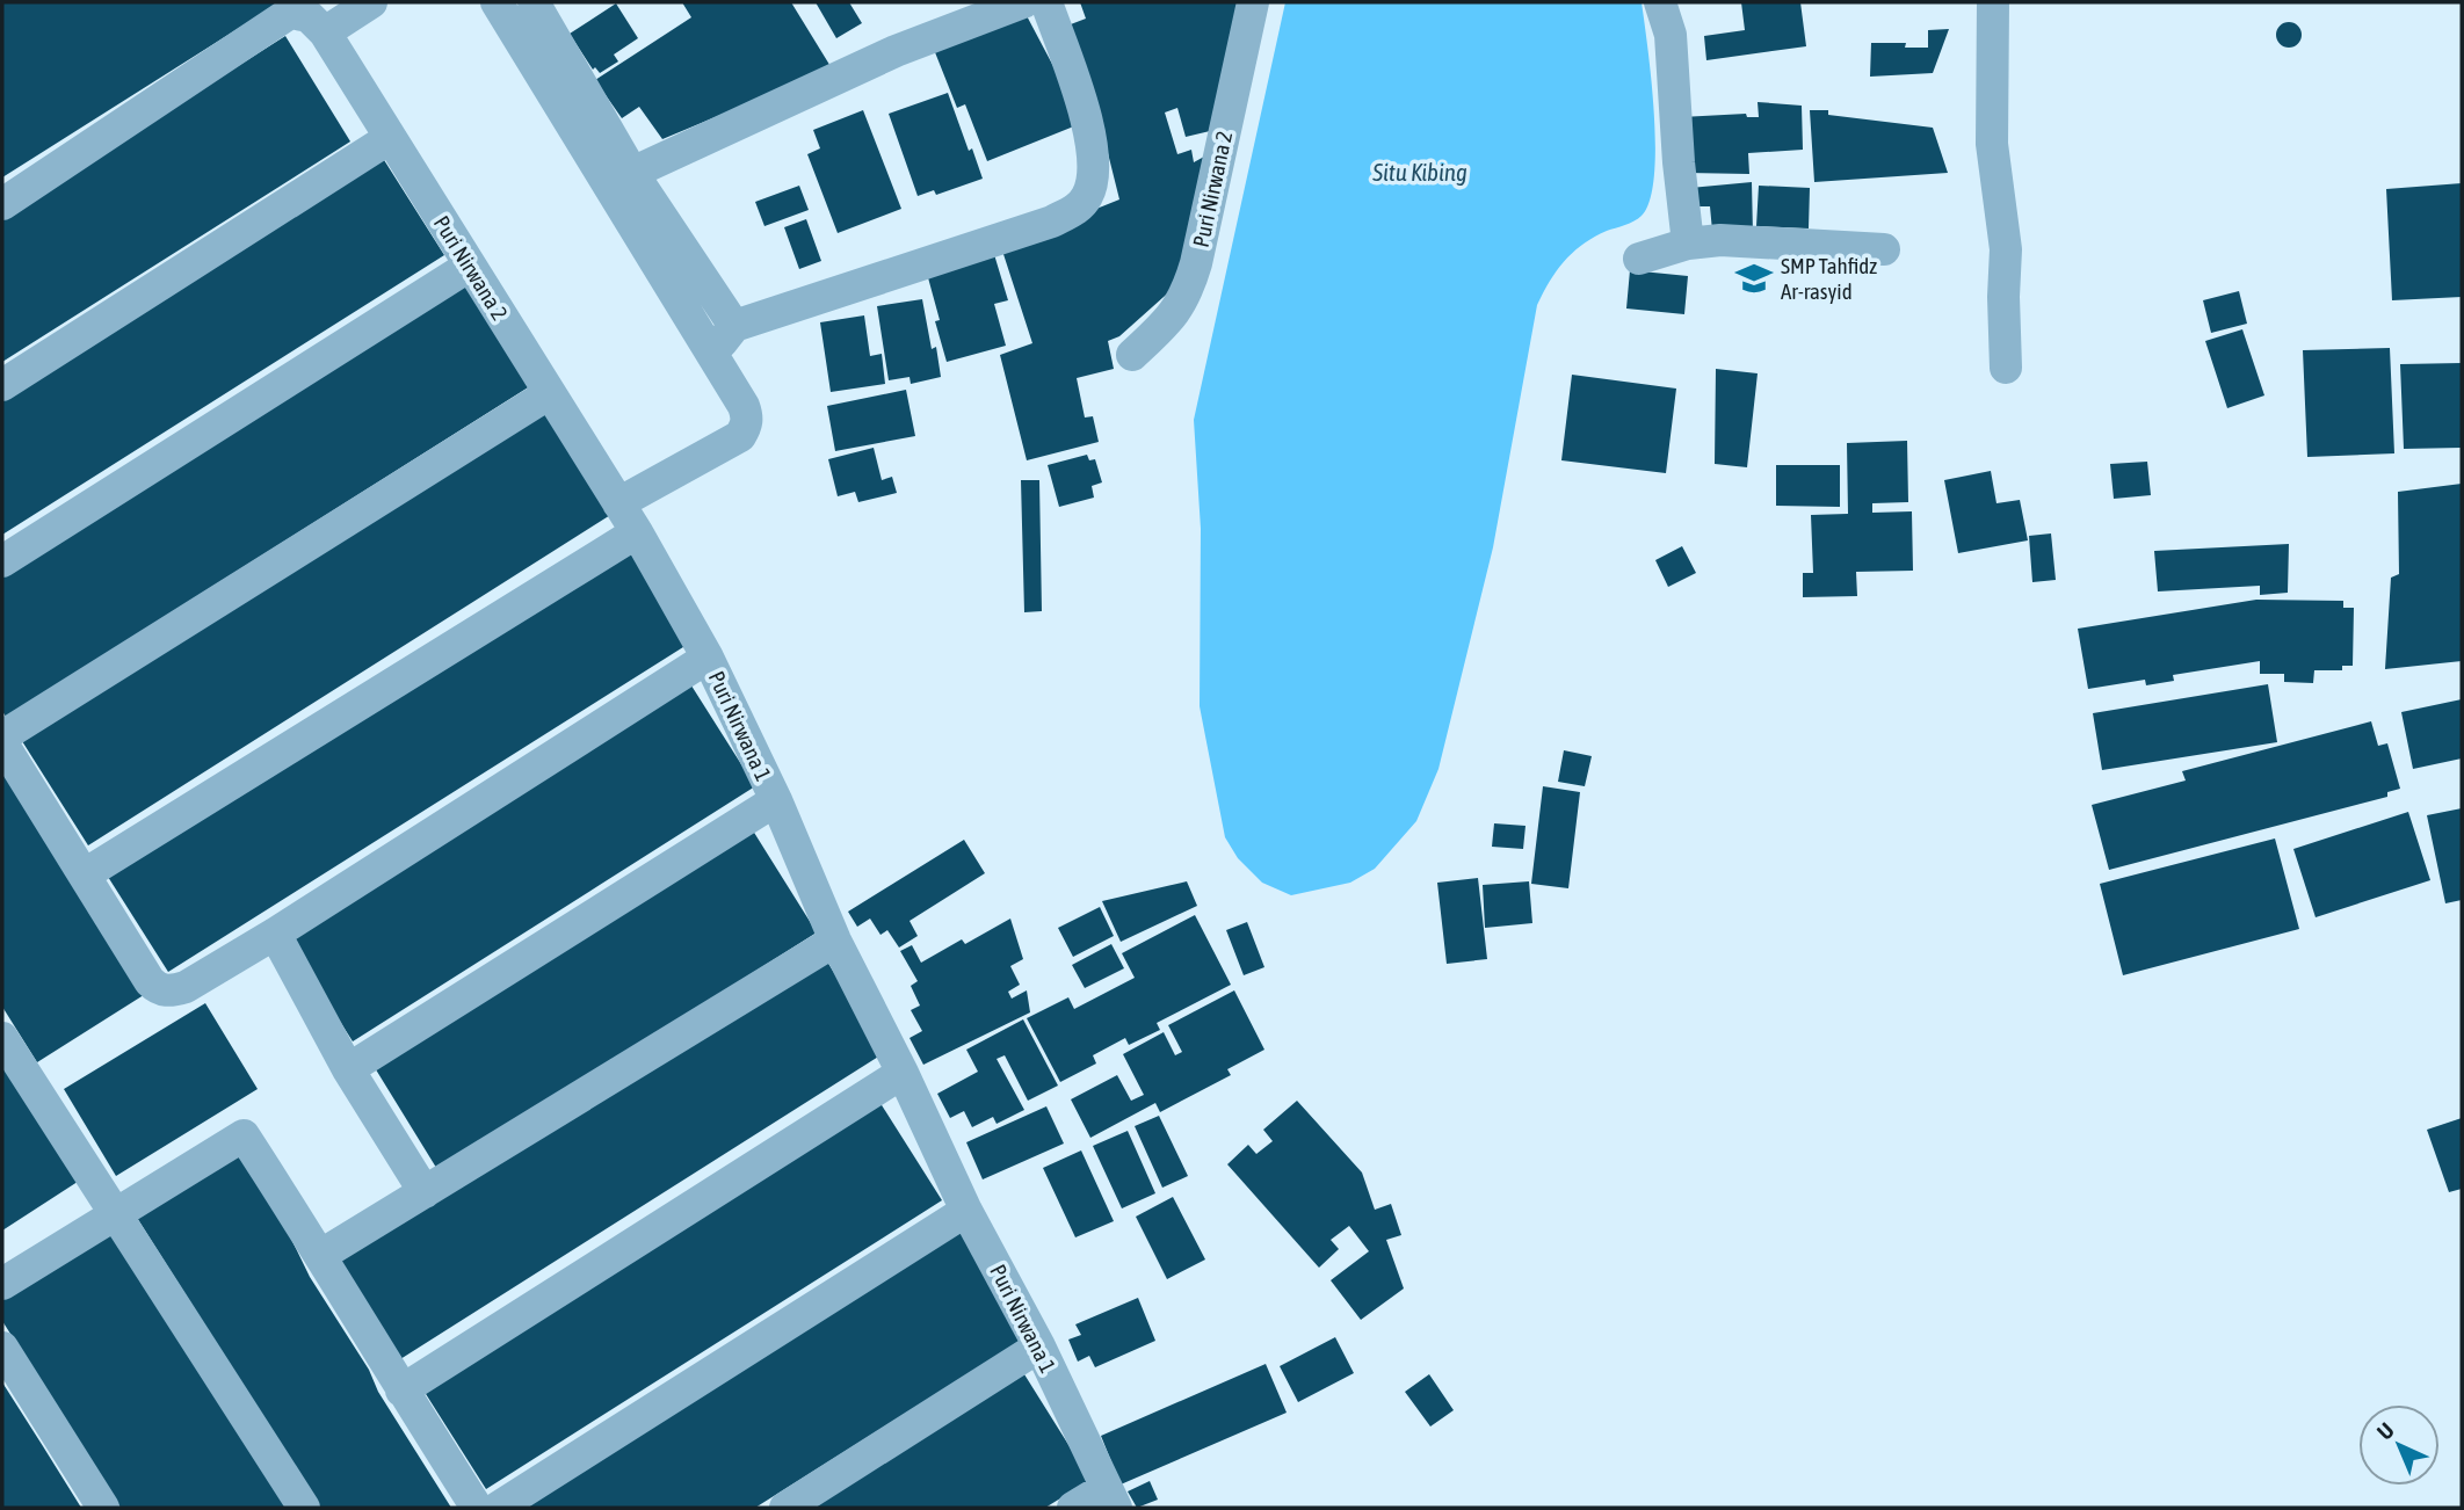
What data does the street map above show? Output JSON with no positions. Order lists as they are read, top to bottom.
{
  "streets": {
    "street": ["Puri Nirwana 2", "Puri Nirwana 1"]
  },
  "crossings": [
    ["Puri Nirwana 2", "Puri Nirwana 1"]
  ],
  "water": ["Situ Kibing"],
  "places": {
    "school or university": ["SMP Tahfidz Ar-rasyid"]
  },
  "north": "top left"
}
